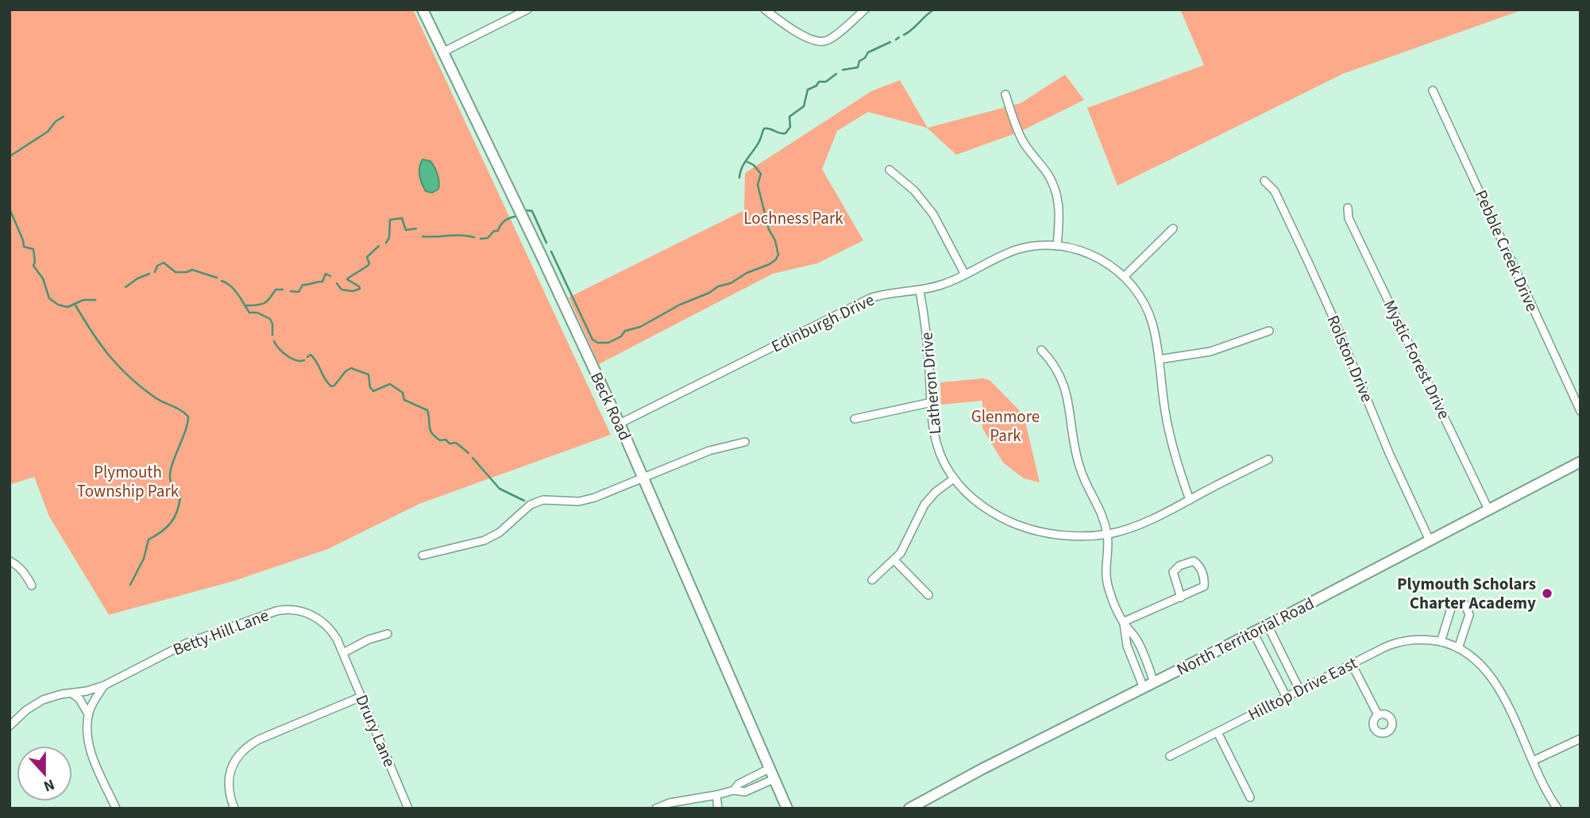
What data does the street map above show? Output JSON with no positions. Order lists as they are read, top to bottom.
{
  "streets": {
    "main road": ["Beck Road", "North Territorial Road"],
    "street": [
      "Pebble Creek Drive",
      "Edinburgh Drive",
      "Rolston Drive",
      "Mystic Forest Drive",
      "Latheron Drive",
      "Betty Hill Lane",
      "Hilltop Drive East",
      "Drury Lane"
    ]
  },
  "crossings": [
    ["Edinburgh Drive", "Latheron Drive"],
    ["Edinburgh Drive", "Beck Road"],
    ["Rolston Drive", "North Territorial Road"],
    ["Mystic Forest Drive", "North Territorial Road"],
    ["Betty Hill Lane", "Drury Lane"]
  ],
  "parks": ["Lochness Park", "Glenmore Park", "Plymouth Township Park"],
  "places": ["Plymouth Scholars Charter Academy"],
  "north": "bottom"
}
